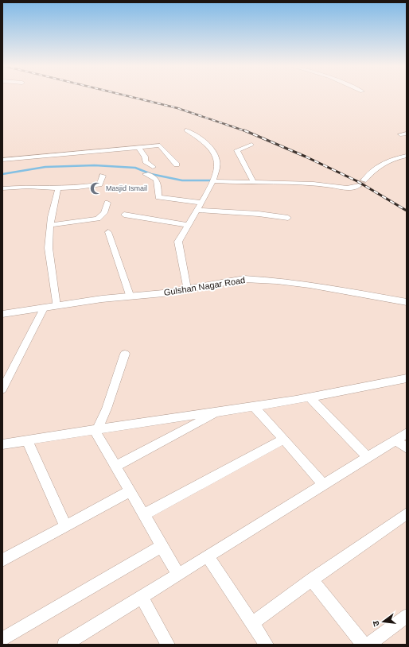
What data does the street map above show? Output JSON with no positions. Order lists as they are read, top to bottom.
{
  "streets": {
    "street": ["Gulshan Nagar Road"]
  },
  "places": {
    "mosque": ["Masjid Ismail"]
  },
  "north": "left"
}
